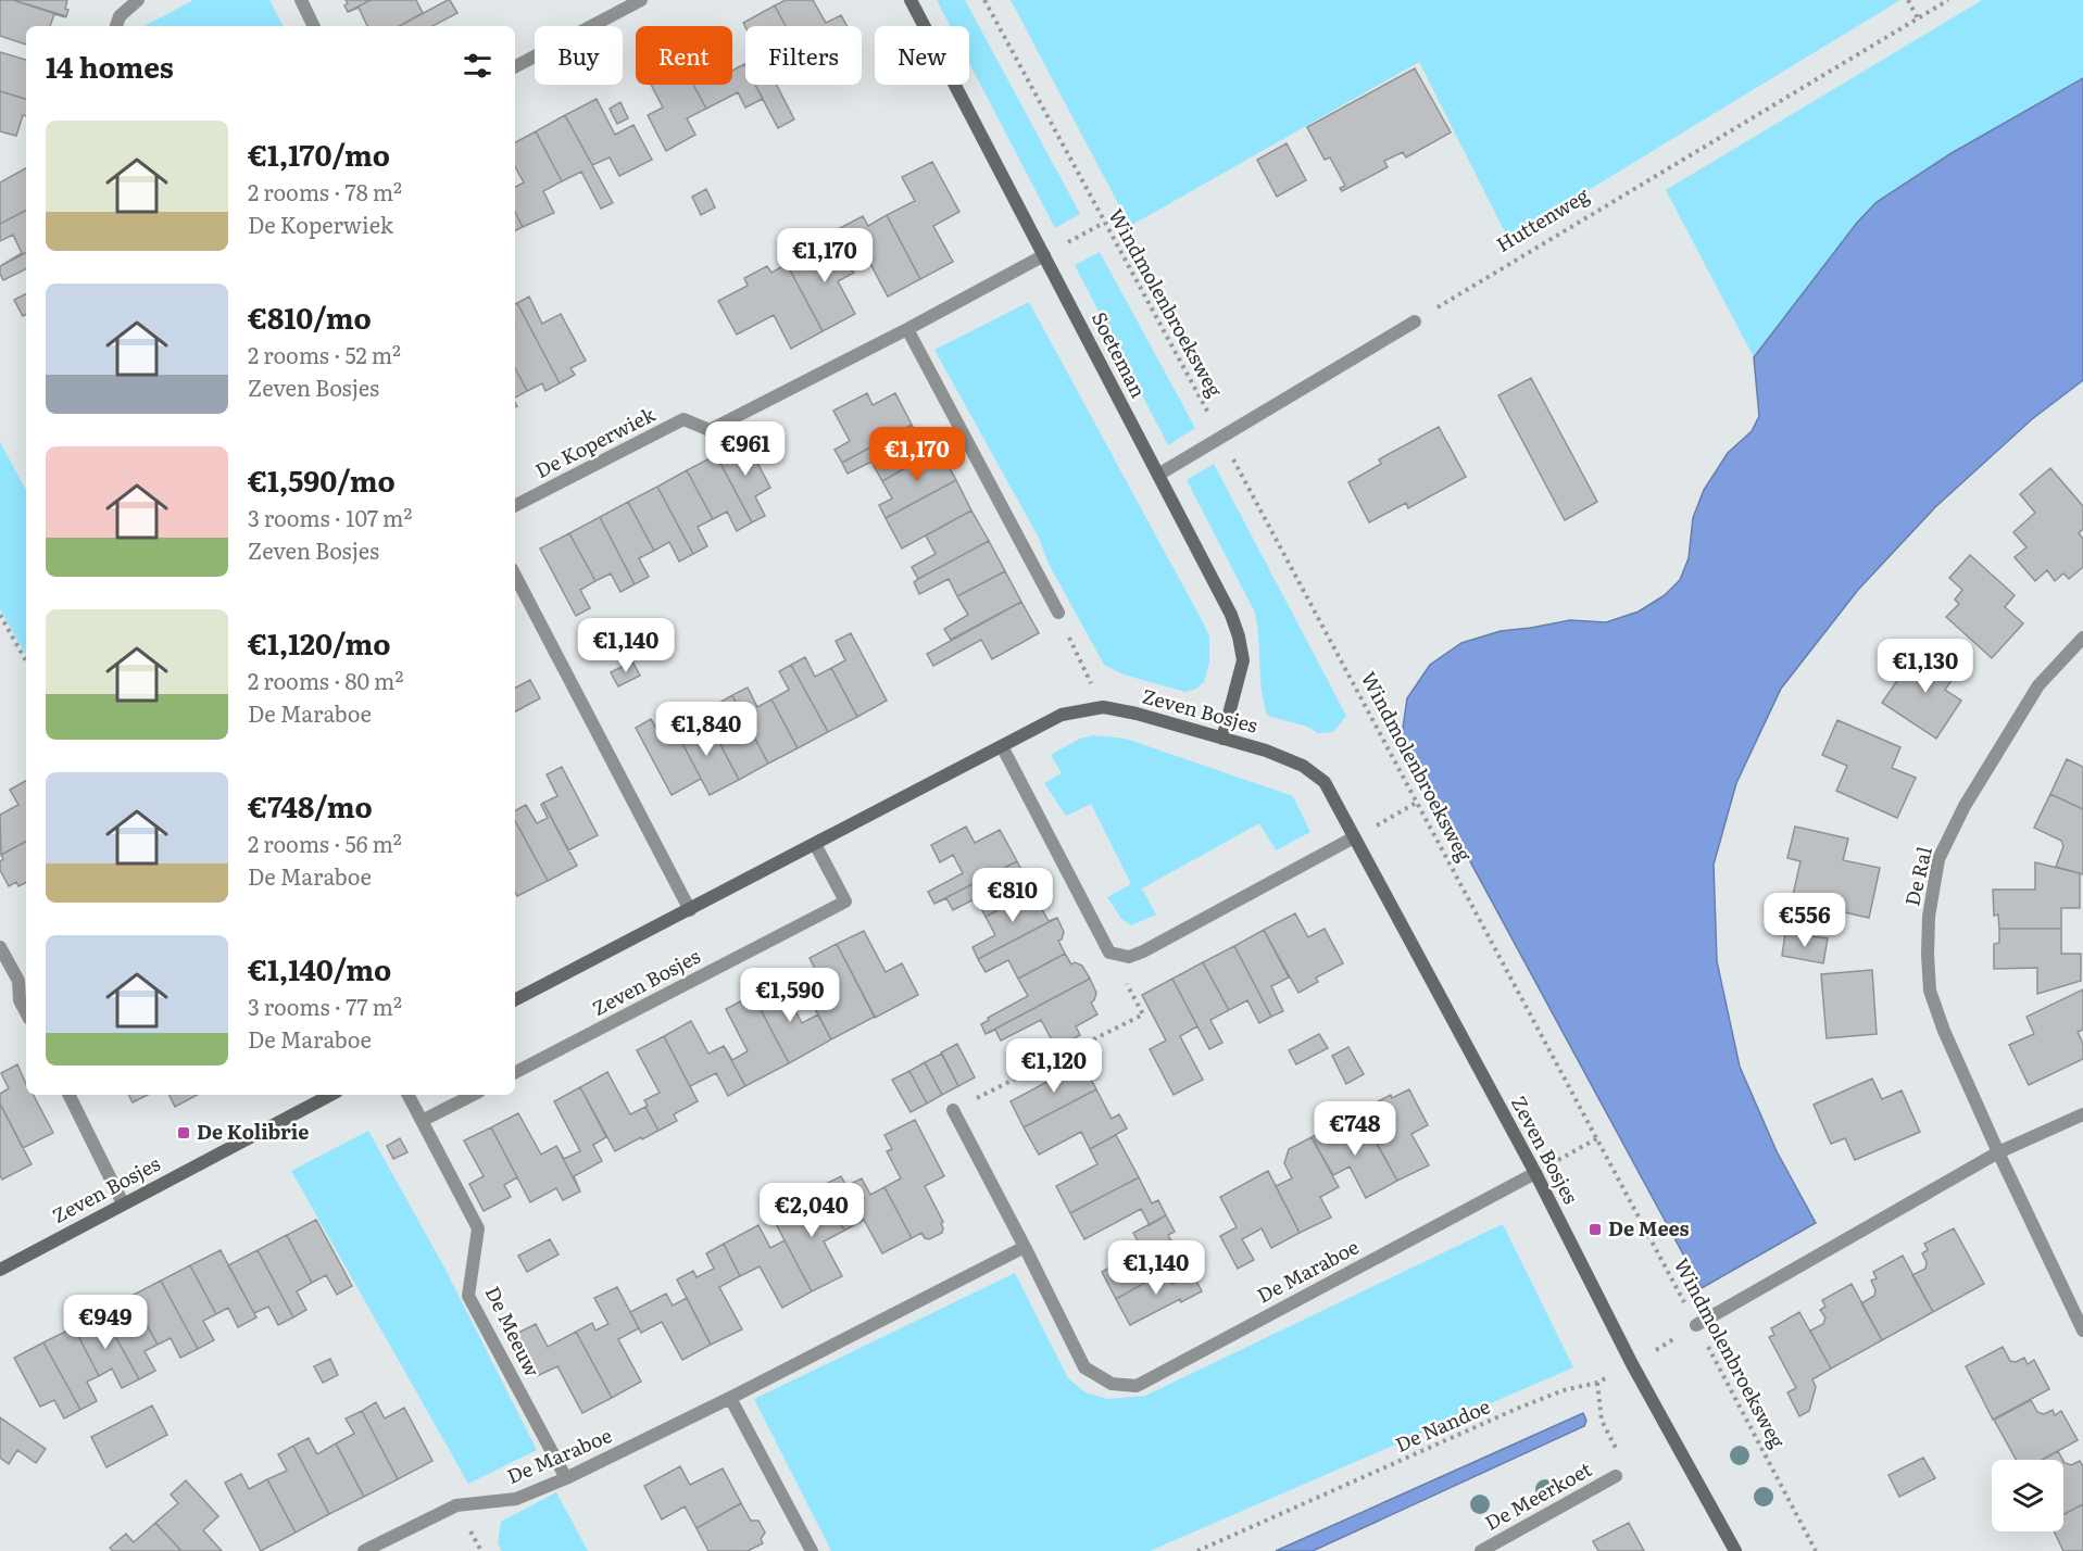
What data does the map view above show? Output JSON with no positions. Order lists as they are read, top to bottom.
{
  "streets": {
    "street": [
      "Soeteman",
      "De Koperwiek",
      "Zeven Bosjes",
      "De Ral",
      "De Maraboe",
      "De Meeuw",
      "De Meerkoet"
    ],
    "path": ["Huttenweg", "Windmolenbroeksweg", "De Nandoe"]
  },
  "crossings": [
    ["Windmolenbroeksweg", "De Nandoe"],
    ["Soeteman", "De Koperwiek"],
    ["Soeteman", "Zeven Bosjes"],
    ["Zeven Bosjes", "De Maraboe"],
    ["Zeven Bosjes", "De Nandoe"],
    ["De Maraboe", "De Meeuw"]
  ],
  "places": {
    "transit": ["De Kolibrie", "De Mees"]
  },
  "page": {
    "chip": [
      "Buy",
      "Rent",
      "Filters",
      "New"
    ],
    "heading": "14 homes",
    "list": [
      {
        "name": "€1,170/mo",
        "note": "2 rooms · 78 m² · De Koperwiek"
      },
      {
        "name": "€810/mo",
        "note": "2 rooms · 52 m² · Zeven Bosjes"
      },
      {
        "name": "€1,590/mo",
        "note": "3 rooms · 107 m² · Zeven Bosjes"
      },
      {
        "name": "€1,120/mo",
        "note": "2 rooms · 80 m² · De Maraboe"
      },
      {
        "name": "€748/mo",
        "note": "2 rooms · 56 m² · De Maraboe"
      },
      {
        "name": "€1,140/mo",
        "note": "3 rooms · 77 m² · De Maraboe"
      }
    ],
    "price": [
      "€1,170",
      "€961",
      "€1,170",
      "€1,140",
      "€1,130",
      "€1,840",
      "€810",
      "€556",
      "€1,590",
      "€1,120",
      "€748",
      "€2,040",
      "€1,140",
      "€949"
    ]
  }
}
